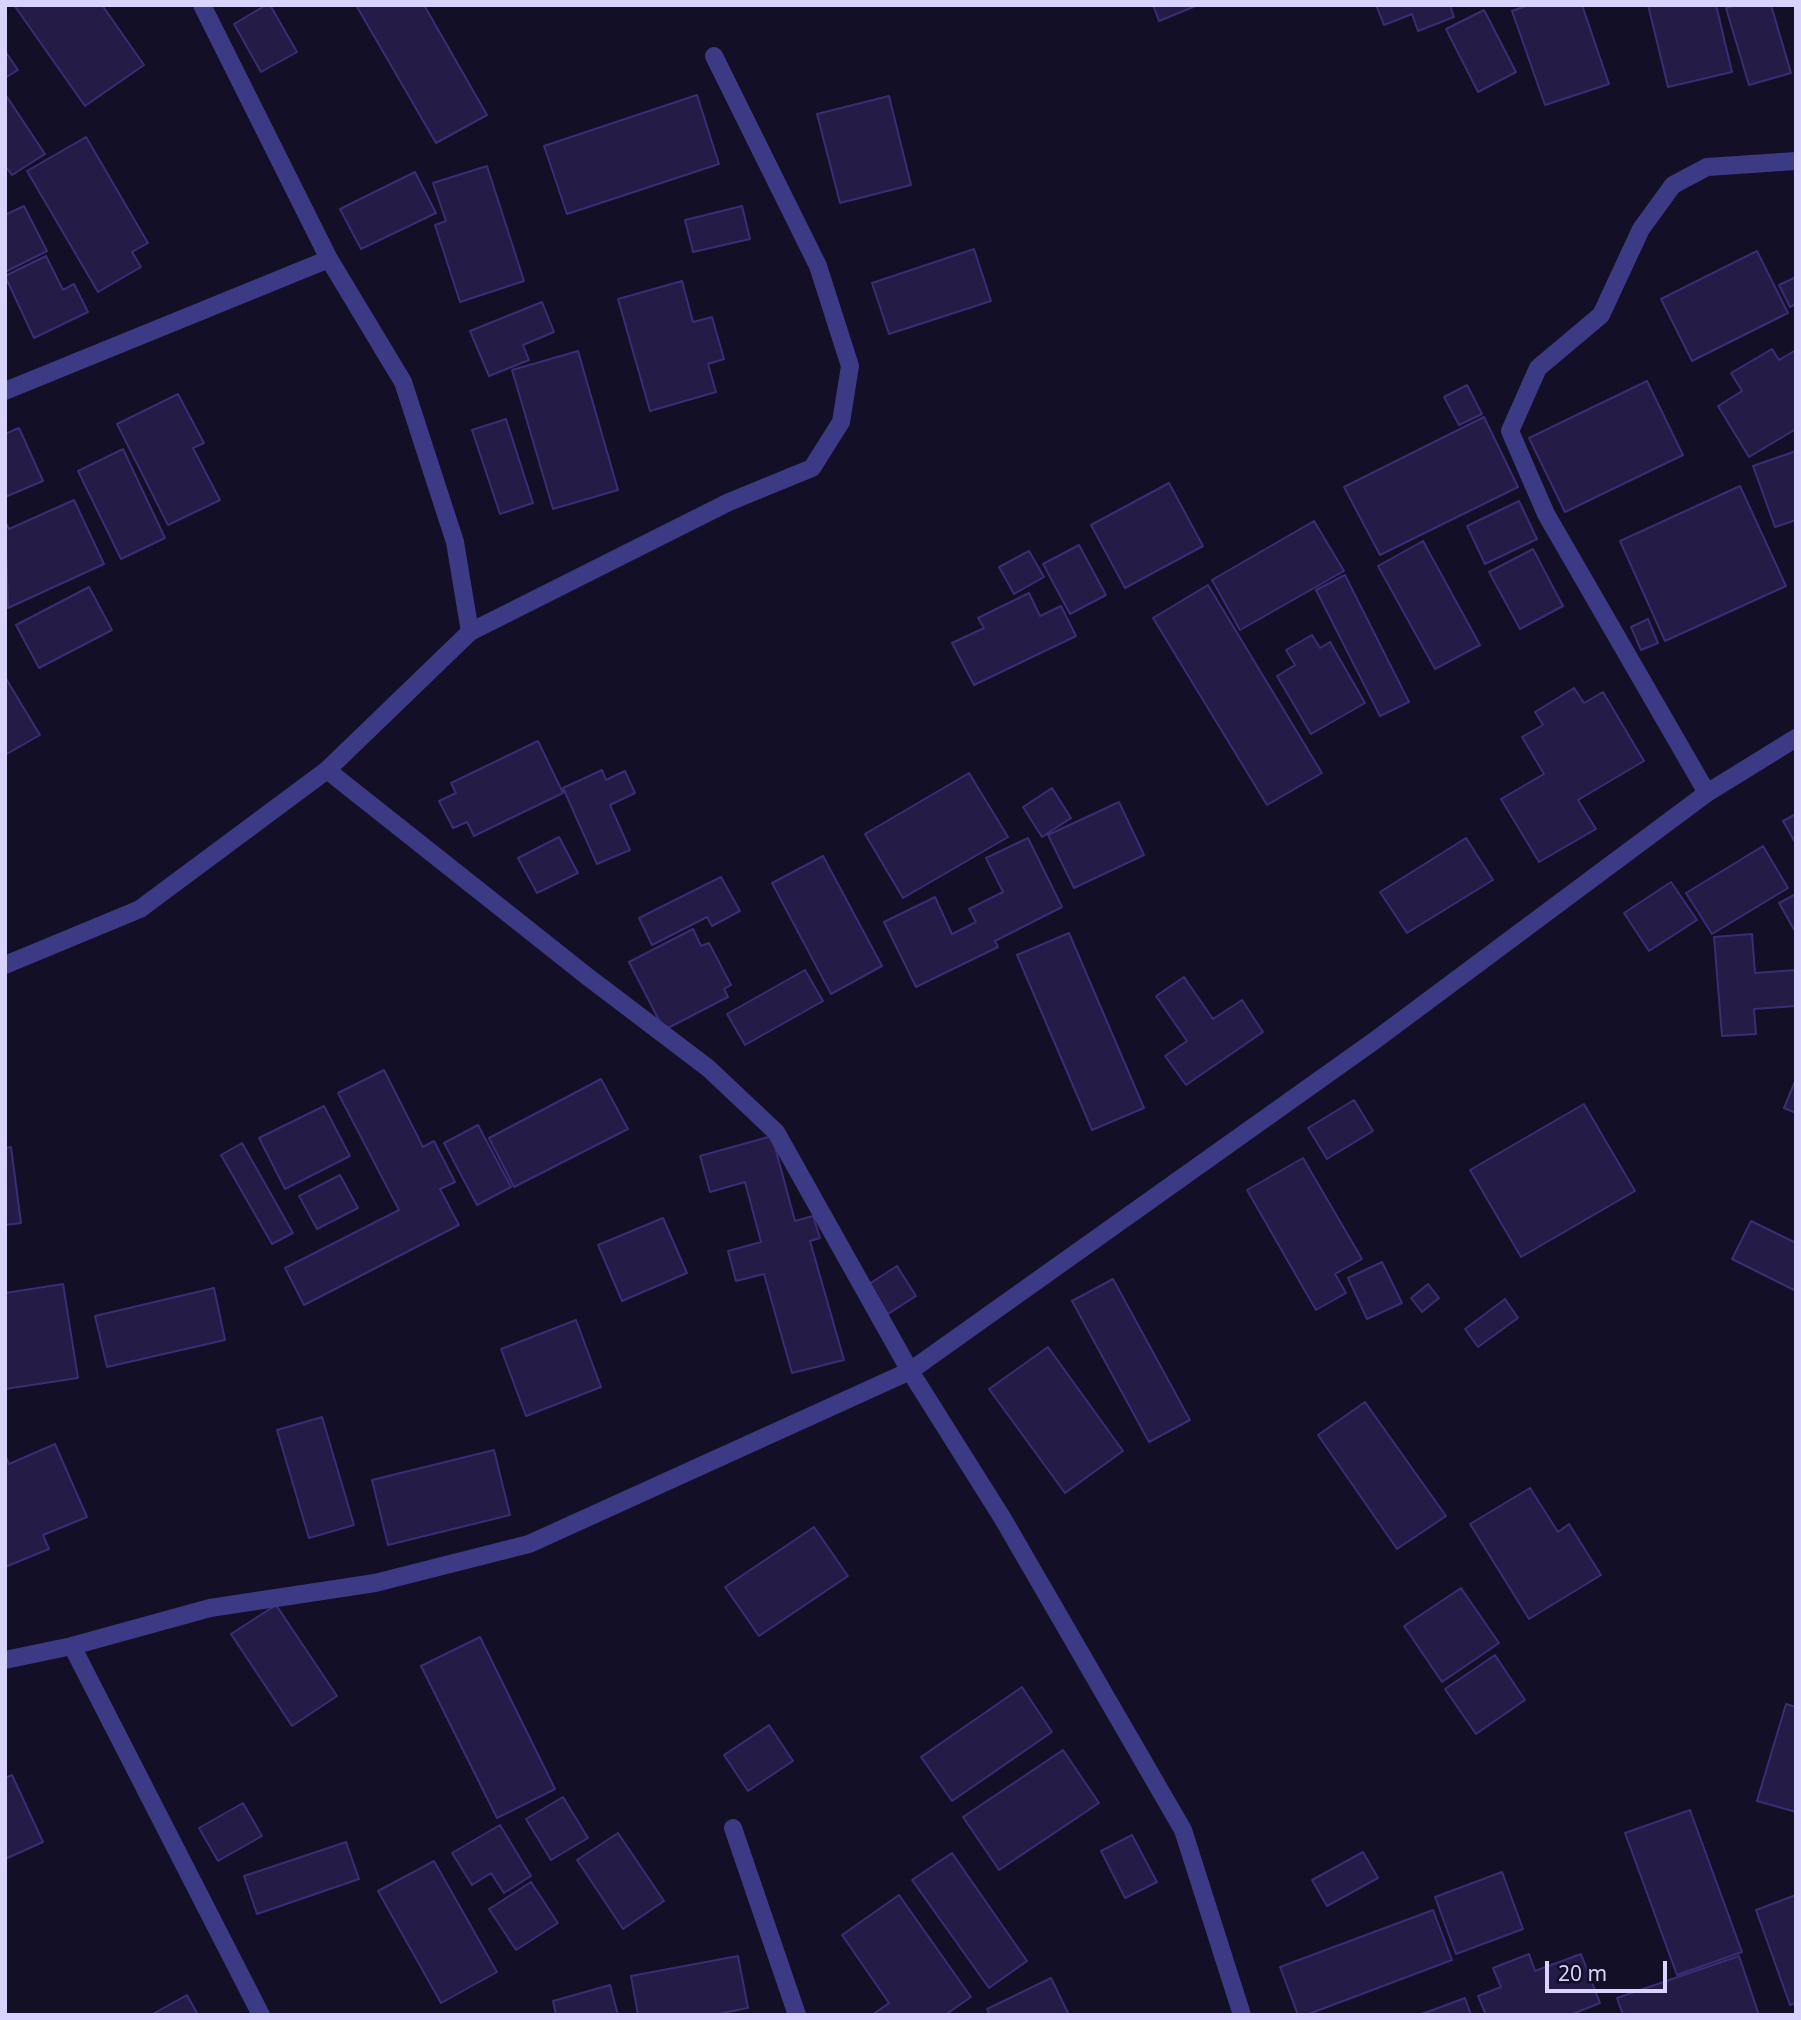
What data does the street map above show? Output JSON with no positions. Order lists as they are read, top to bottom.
{
  "scale_bar": "20 m"
}
